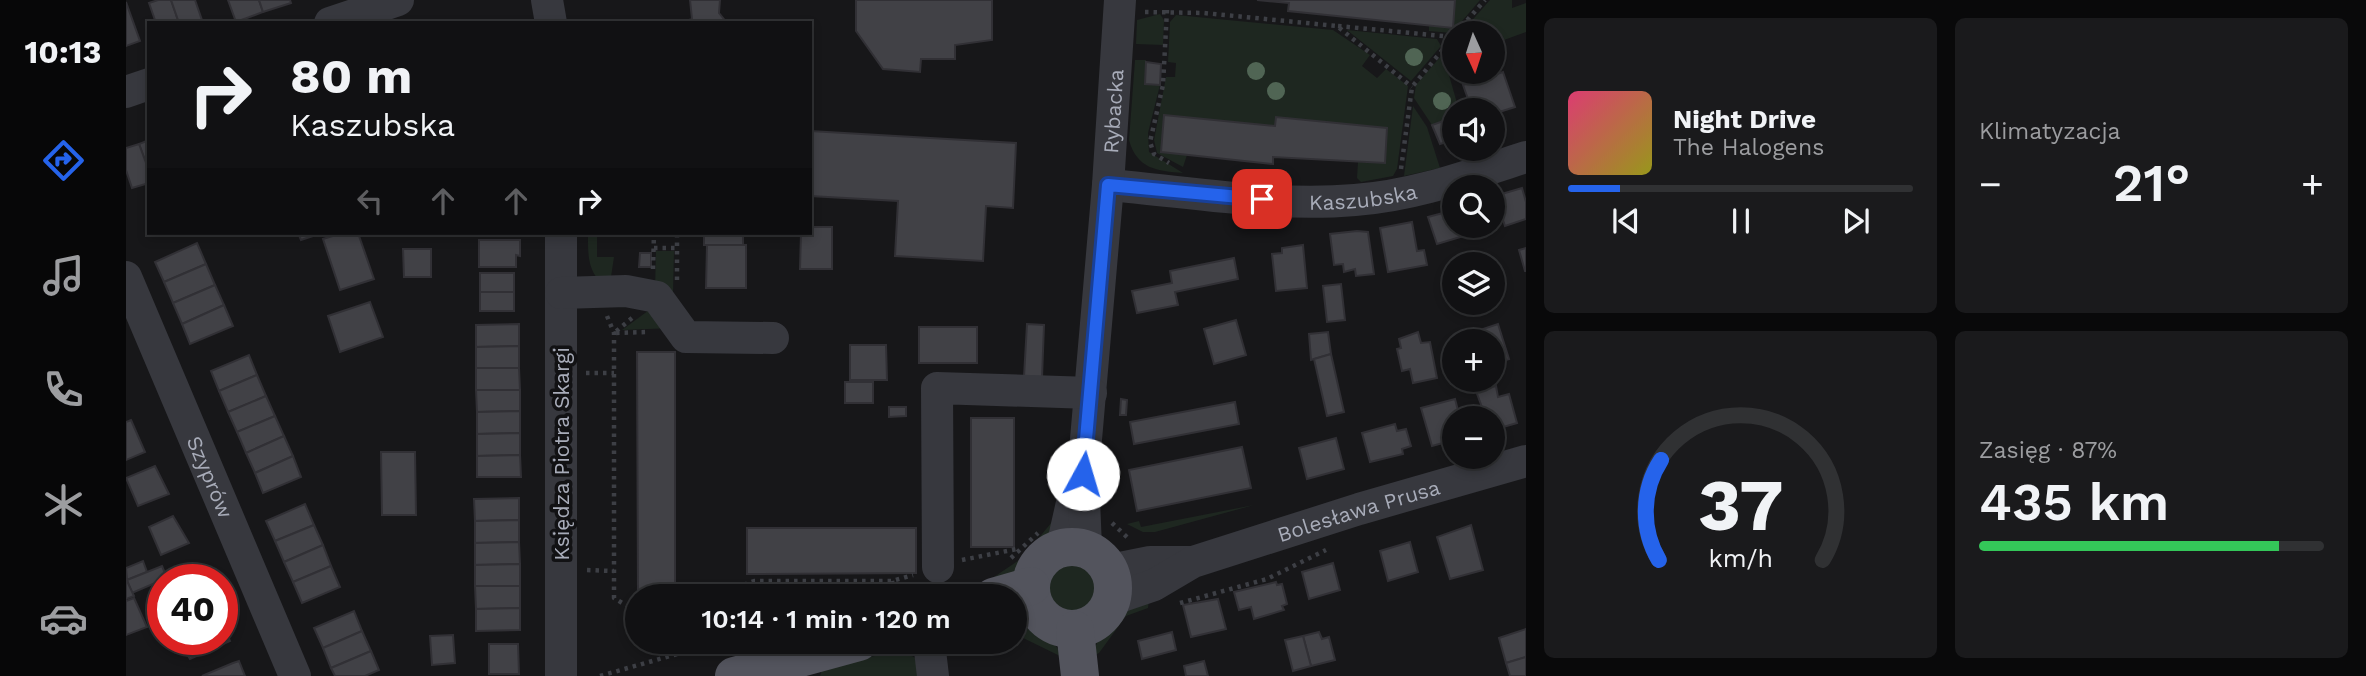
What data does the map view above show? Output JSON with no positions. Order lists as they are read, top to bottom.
{
  "streets": {
    "street": [
      "Rybacka",
      "Kaszubska",
      "Księdza Piotra Skargi",
      "Szyprów",
      "Bolesława Prusa"
    ]
  },
  "crossings": [
    ["Rybacka", "Kaszubska"],
    ["Rybacka", "Bolesława Prusa"]
  ],
  "north": "bottom",
  "page": {
    "tabs": "10:13",
    "tile": [
      "Klimatyzacja",
      ["Zasięg · 87%", "435 km"]
    ],
    "map_buttons": ["+", "−"],
    "turn": ["80 m", "Kaszubska"],
    "song": ["Night Drive", "The Halogens"],
    "heat": ["−", "21°", "+"],
    "limit": "40",
    "trip": "10:14 · 1 min · 120 m",
    "gauge": ["37", "km/h"]
  }
}
